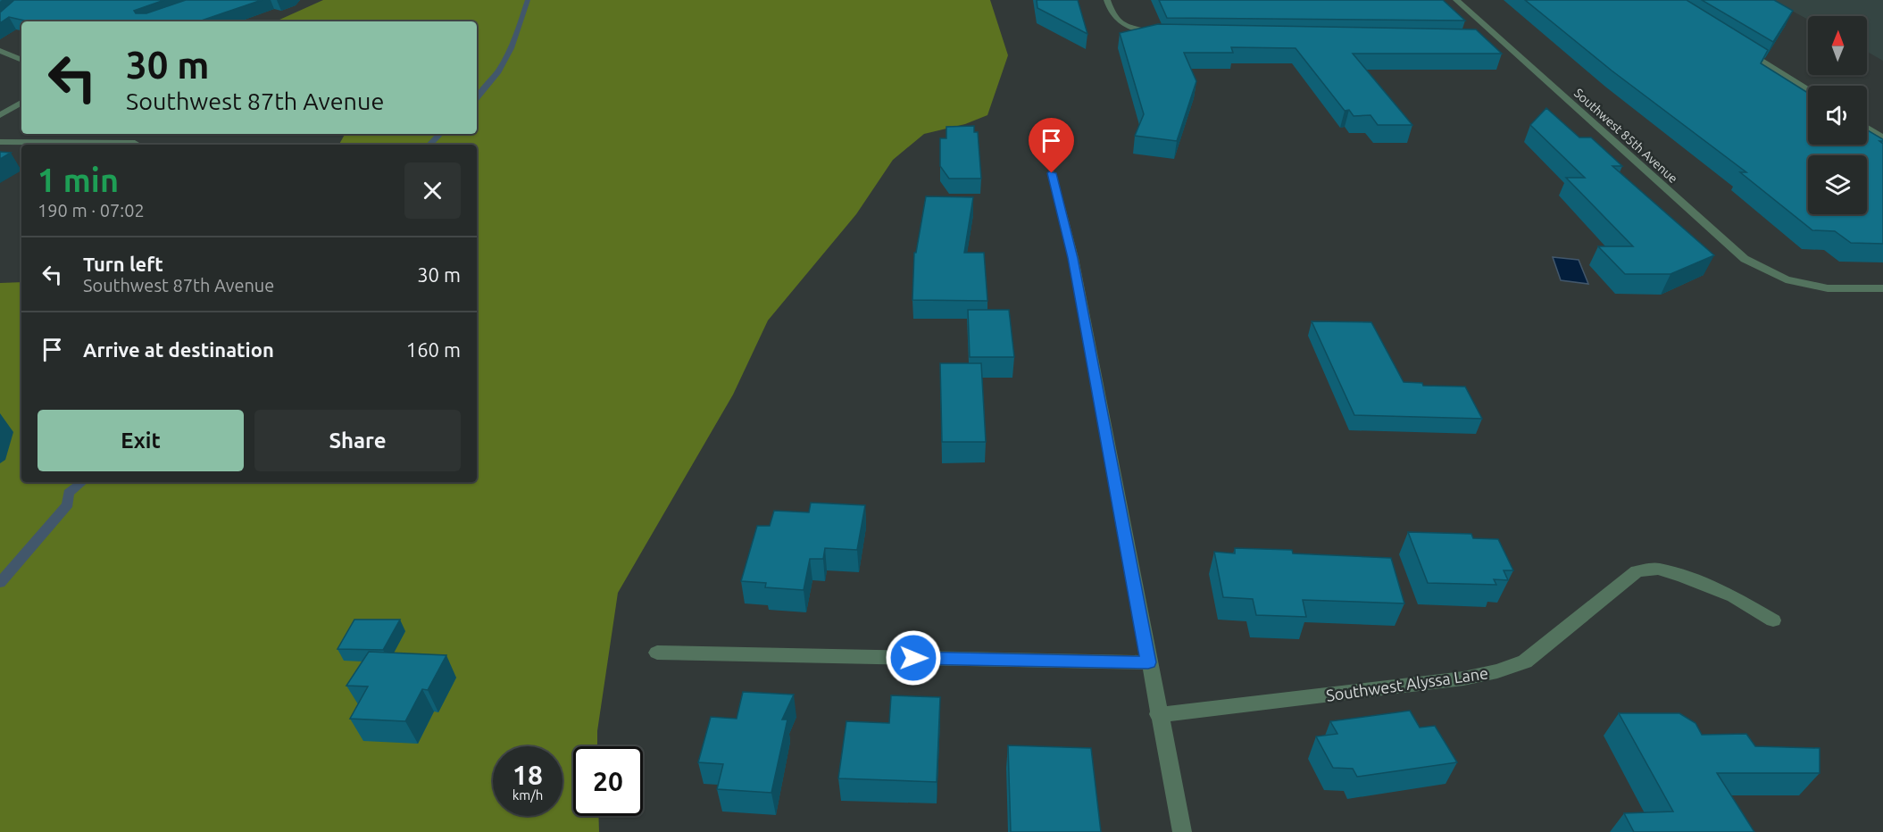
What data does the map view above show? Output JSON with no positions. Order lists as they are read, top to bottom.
{
  "streets": {
    "street": ["Southwest 85th Avenue", "Southwest Alyssa Lane"]
  },
  "north": "top",
  "page": {
    "turn": ["30 m", "Southwest 87th Avenue"],
    "heading": ["1 min", "190 m · 07:02"],
    "list": [
      {
        "name": "Turn left",
        "note": "Southwest 87th Avenue",
        "value": "30 m"
      },
      {
        "name": "Arrive at destination",
        "value": "160 m"
      }
    ],
    "buttons": ["Exit", "Share"],
    "speed": "18 km/h",
    "limit": "20"
  }
}
